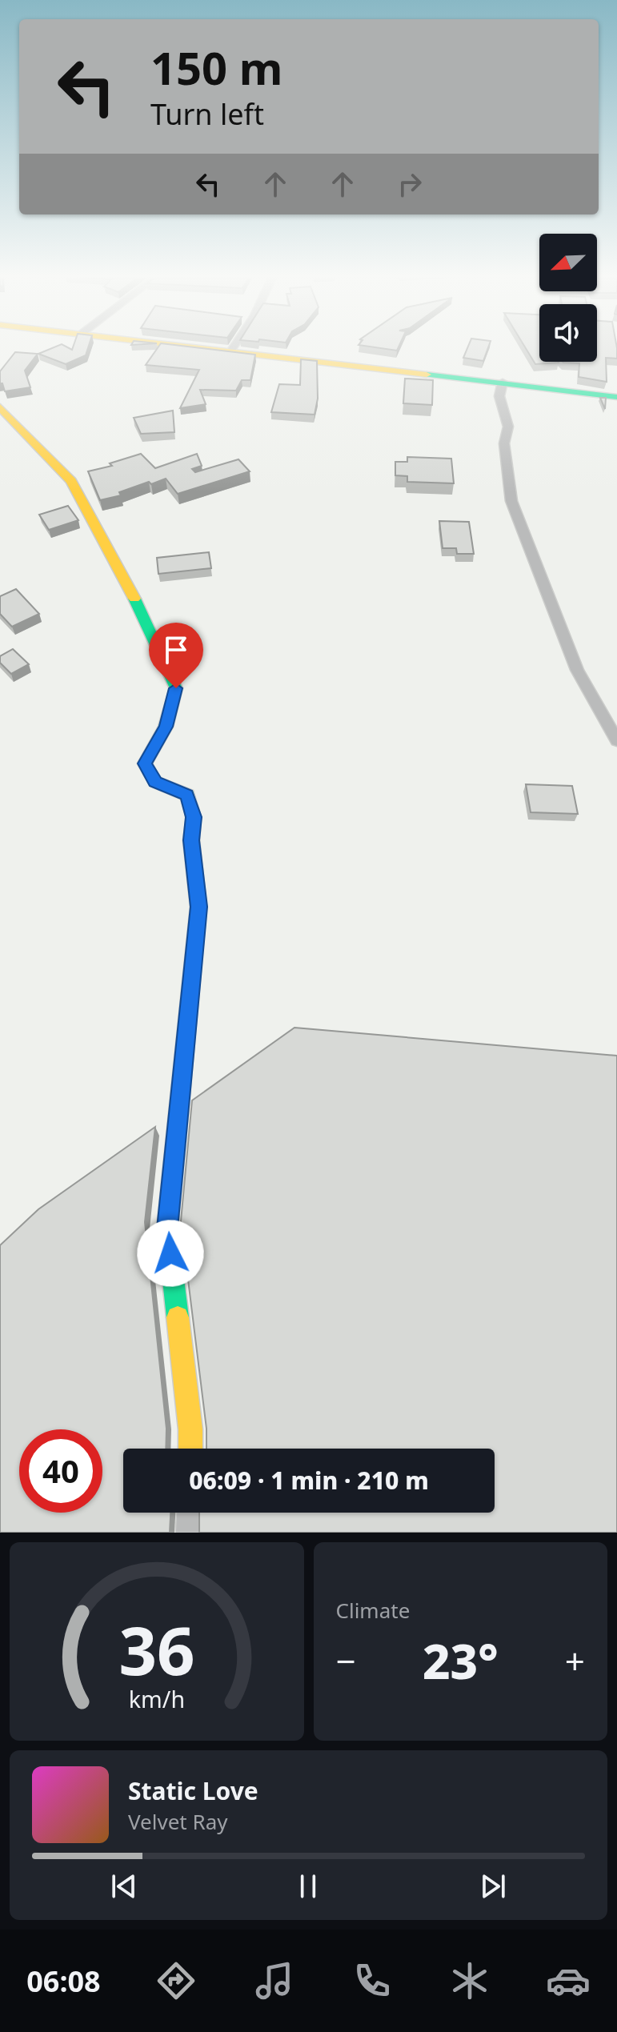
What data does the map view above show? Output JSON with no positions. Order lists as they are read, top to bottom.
{
  "north": "bottom left",
  "page": {
    "turn": ["150 m", "Turn left"],
    "limit": "40",
    "trip": "06:09 · 1 min · 210 m",
    "tile": "Climate",
    "heat": ["−", "23°", "+"],
    "song": ["Static Love", "Velvet Ray"],
    "tabs": "06:08",
    "gauge": ["36", "km/h"]
  }
}
